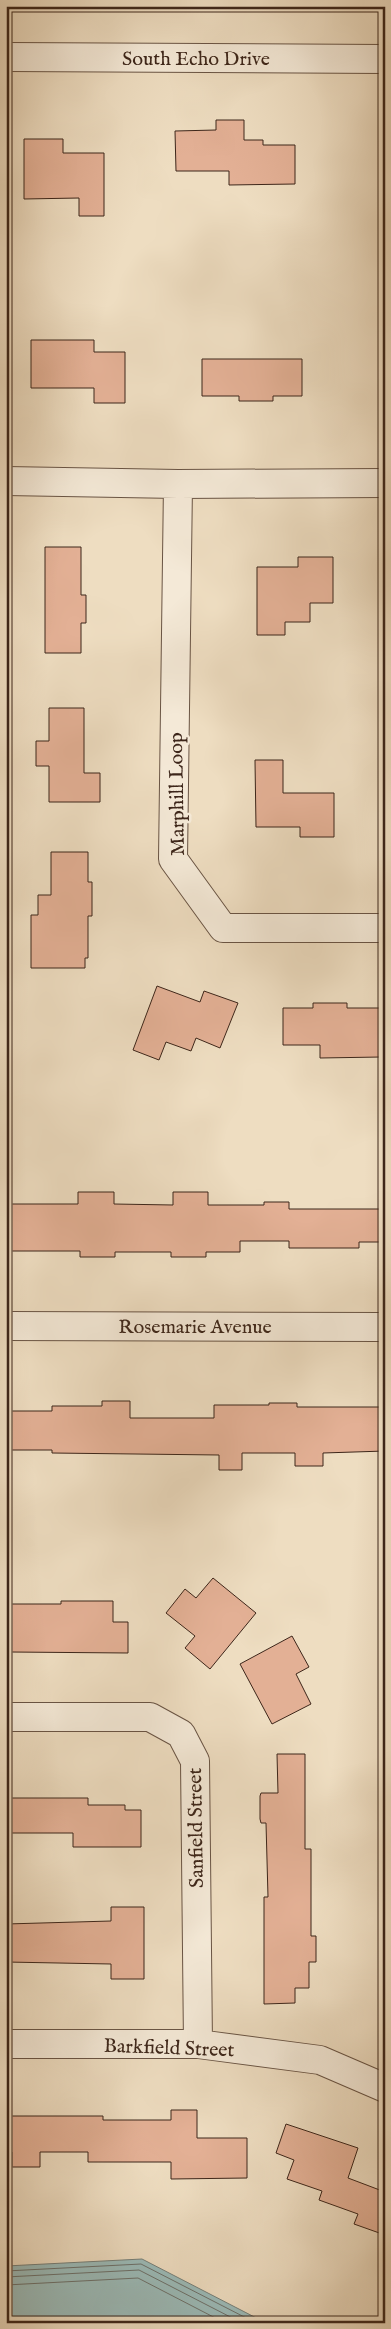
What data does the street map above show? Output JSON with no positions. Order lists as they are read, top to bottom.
{
  "streets": {
    "street": [
      "South Echo Drive",
      "Marphill Loop",
      "Rosemarie Avenue",
      "Sanfield Street",
      "Barkfield Street"
    ]
  },
  "crossings": [
    ["Sanfield Street", "Barkfield Street"]
  ]
}
